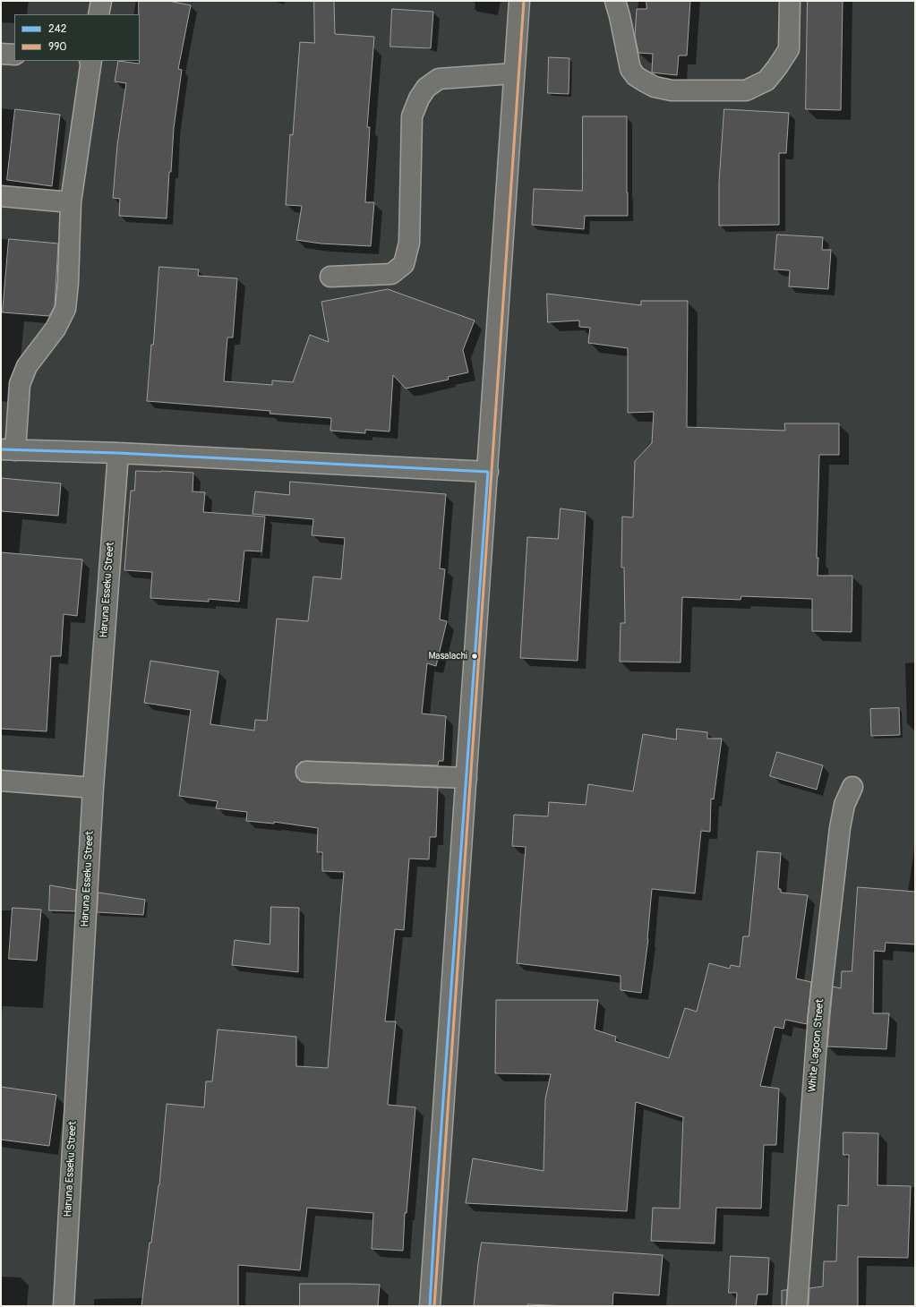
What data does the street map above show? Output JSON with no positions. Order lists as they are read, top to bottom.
{
  "streets": {
    "street": ["Haruna Esseku Street", "White Lagoon Street"]
  },
  "places": ["Masalachi"],
  "lines": ["transit line 990", "transit line 242"],
  "legend": ["242", "990"]
}
